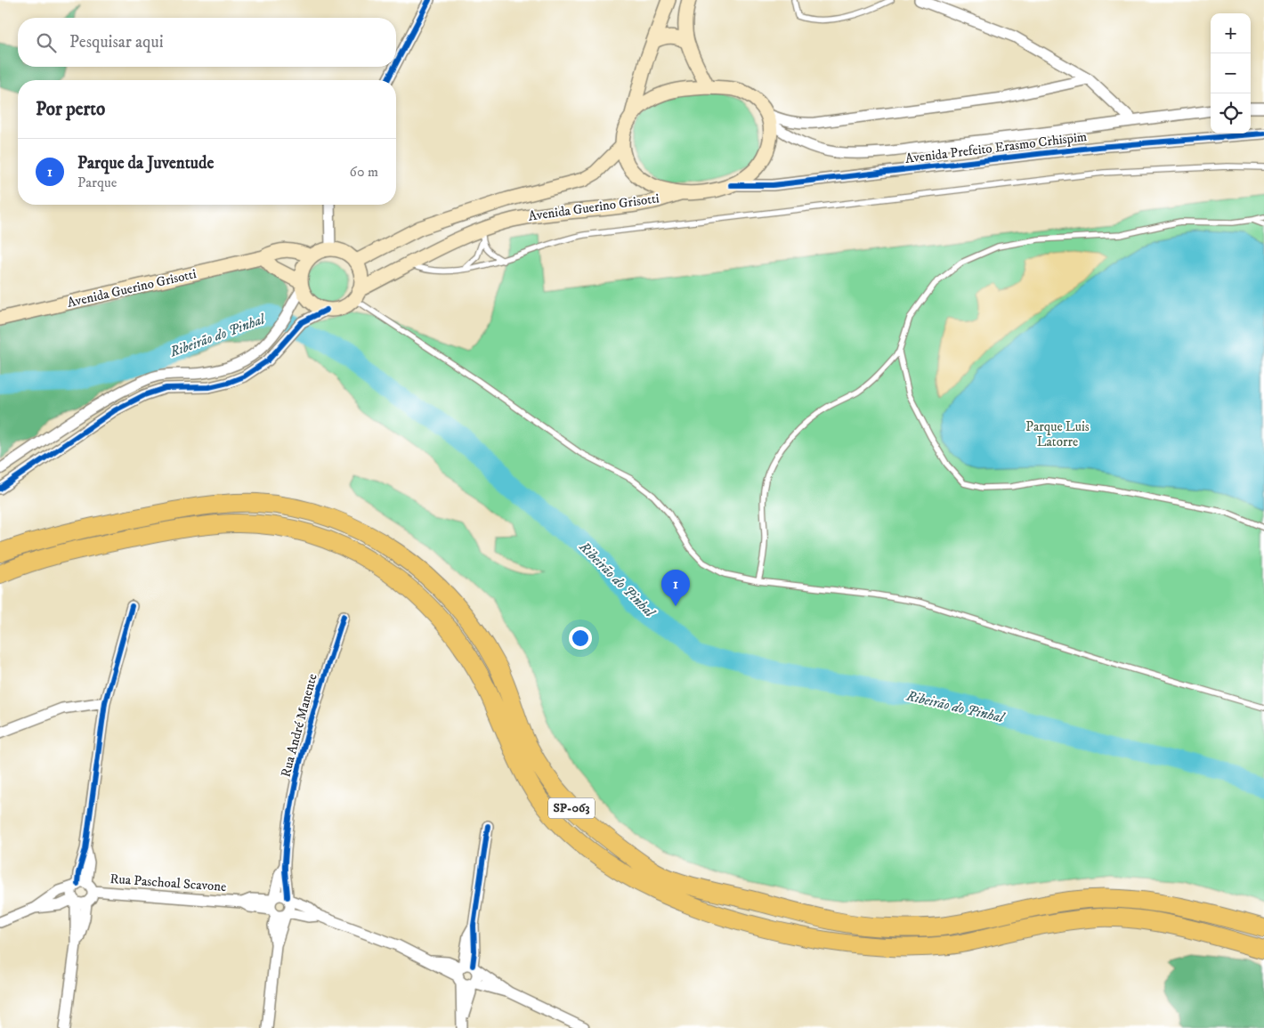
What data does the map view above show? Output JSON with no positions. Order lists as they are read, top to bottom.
{
  "streets": {
    "highway": ["SP-063"],
    "main road": ["Avenida Guerino Grisotti"],
    "street": ["Avenida Prefeito Erasmo Crhispim", "Rua André Manente", "Rua Paschoal Scavone"]
  },
  "crossings": [
    ["Avenida Prefeito Erasmo Crhispim", "Avenida Guerino Grisotti"],
    ["Rua André Manente", "Rua Paschoal Scavone"]
  ],
  "water": ["Ribeirão do Pinhal"],
  "parks": ["Parque Luis Latorre"],
  "page": {
    "map_buttons": ["+", "−"],
    "search": "Pesquisar aqui",
    "heading": "Por perto",
    "list": [
      {
        "mark": "1",
        "name": "Parque da Juventude",
        "note": "Parque",
        "value": "60 m"
      }
    ],
    "pins": "1"
  }
}
